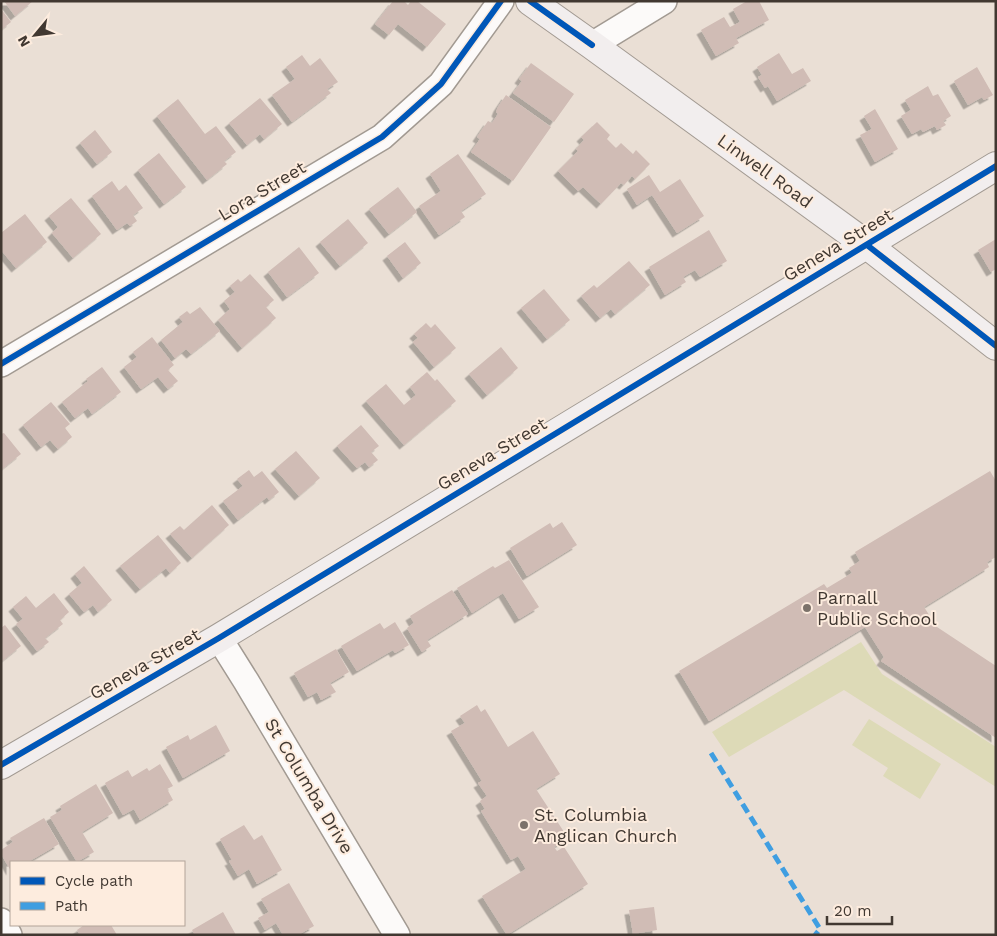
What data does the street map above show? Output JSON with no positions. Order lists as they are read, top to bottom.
{
  "streets": {
    "main road": ["Linwell Road", "Geneva Street"],
    "street": ["Lora Street", "St Columba Drive"]
  },
  "crossings": [
    ["Linwell Road", "Geneva Street"],
    ["Geneva Street", "St Columba Drive"]
  ],
  "places": ["Parnall Public School", "St. Columbia Anglican Church"],
  "legend": ["Cycle path", "Path"],
  "scale_bar": "20 m",
  "north": "bottom left"
}
